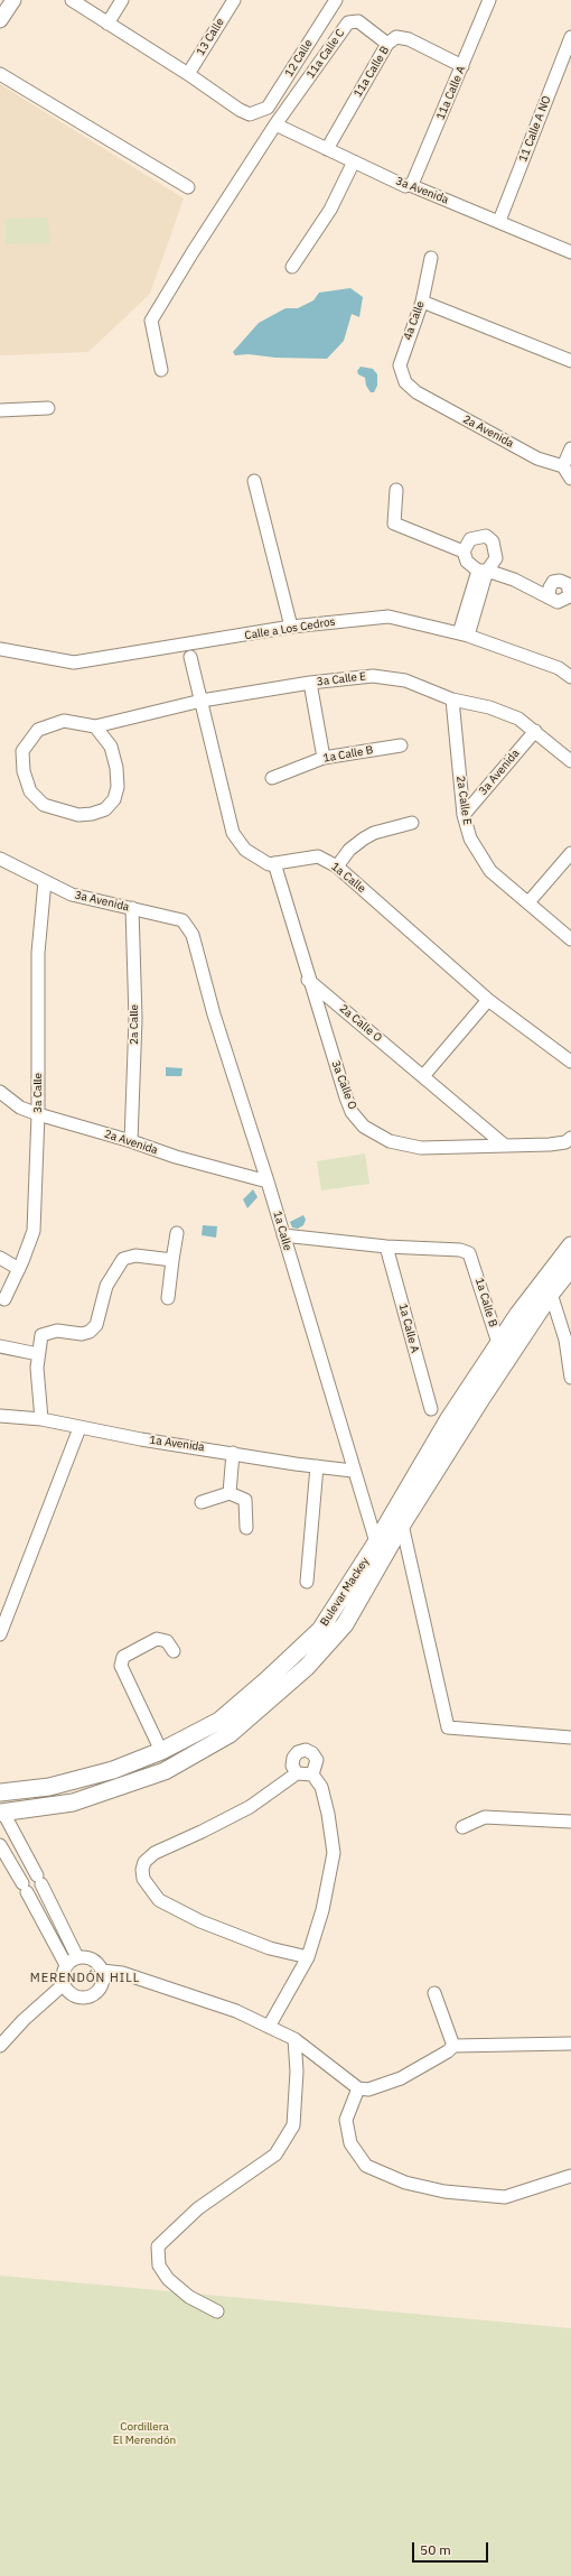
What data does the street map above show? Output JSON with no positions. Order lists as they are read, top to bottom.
{
  "streets": {
    "main road": ["Bulevar Mackey"],
    "street": [
      "13 Calle",
      "11a Calle C",
      "12 Calle",
      "11a Calle B",
      "11a Calle A",
      "11 Calle A NO",
      "3a Avenida",
      "4a Calle",
      "2a Avenida",
      "Calle a Los Cedros",
      "3a Calle E",
      "1a Calle B",
      "2a Calle E",
      "1a Calle",
      "2a Calle O",
      "2a Calle",
      "3a Calle O",
      "3a Calle",
      "1a Calle A",
      "1a Avenida"
    ]
  },
  "crossings": [
    ["13 Calle", "12 Calle"],
    ["11a Calle C", "11a Calle B"],
    ["11a Calle C", "3a Avenida"],
    ["11a Calle B", "11a Calle A"],
    ["11a Calle B", "3a Avenida"],
    ["11a Calle A", "3a Avenida"],
    ["11 Calle A NO", "3a Avenida"],
    ["3a Avenida", "3a Calle E"],
    ["3a Avenida", "2a Calle E"],
    ["3a Avenida", "1a Calle"],
    ["3a Avenida", "2a Calle"],
    ["3a Avenida", "3a Calle"],
    ["4a Calle", "2a Avenida"],
    ["2a Avenida", "1a Calle"],
    ["2a Avenida", "2a Calle"],
    ["2a Avenida", "3a Calle"],
    ["3a Calle E", "2a Calle E"],
    ["3a Calle E", "1a Calle"],
    ["1a Calle B", "1a Calle A"],
    ["1a Calle B", "Bulevar Mackey"],
    ["1a Calle", "1a Avenida"],
    ["1a Calle", "Bulevar Mackey"],
    ["2a Calle O", "3a Calle O"]
  ],
  "districts": ["MERENDÓN HILL"],
  "parks": ["Cordillera El Merendón"],
  "scale_bar": "50 m"
}
